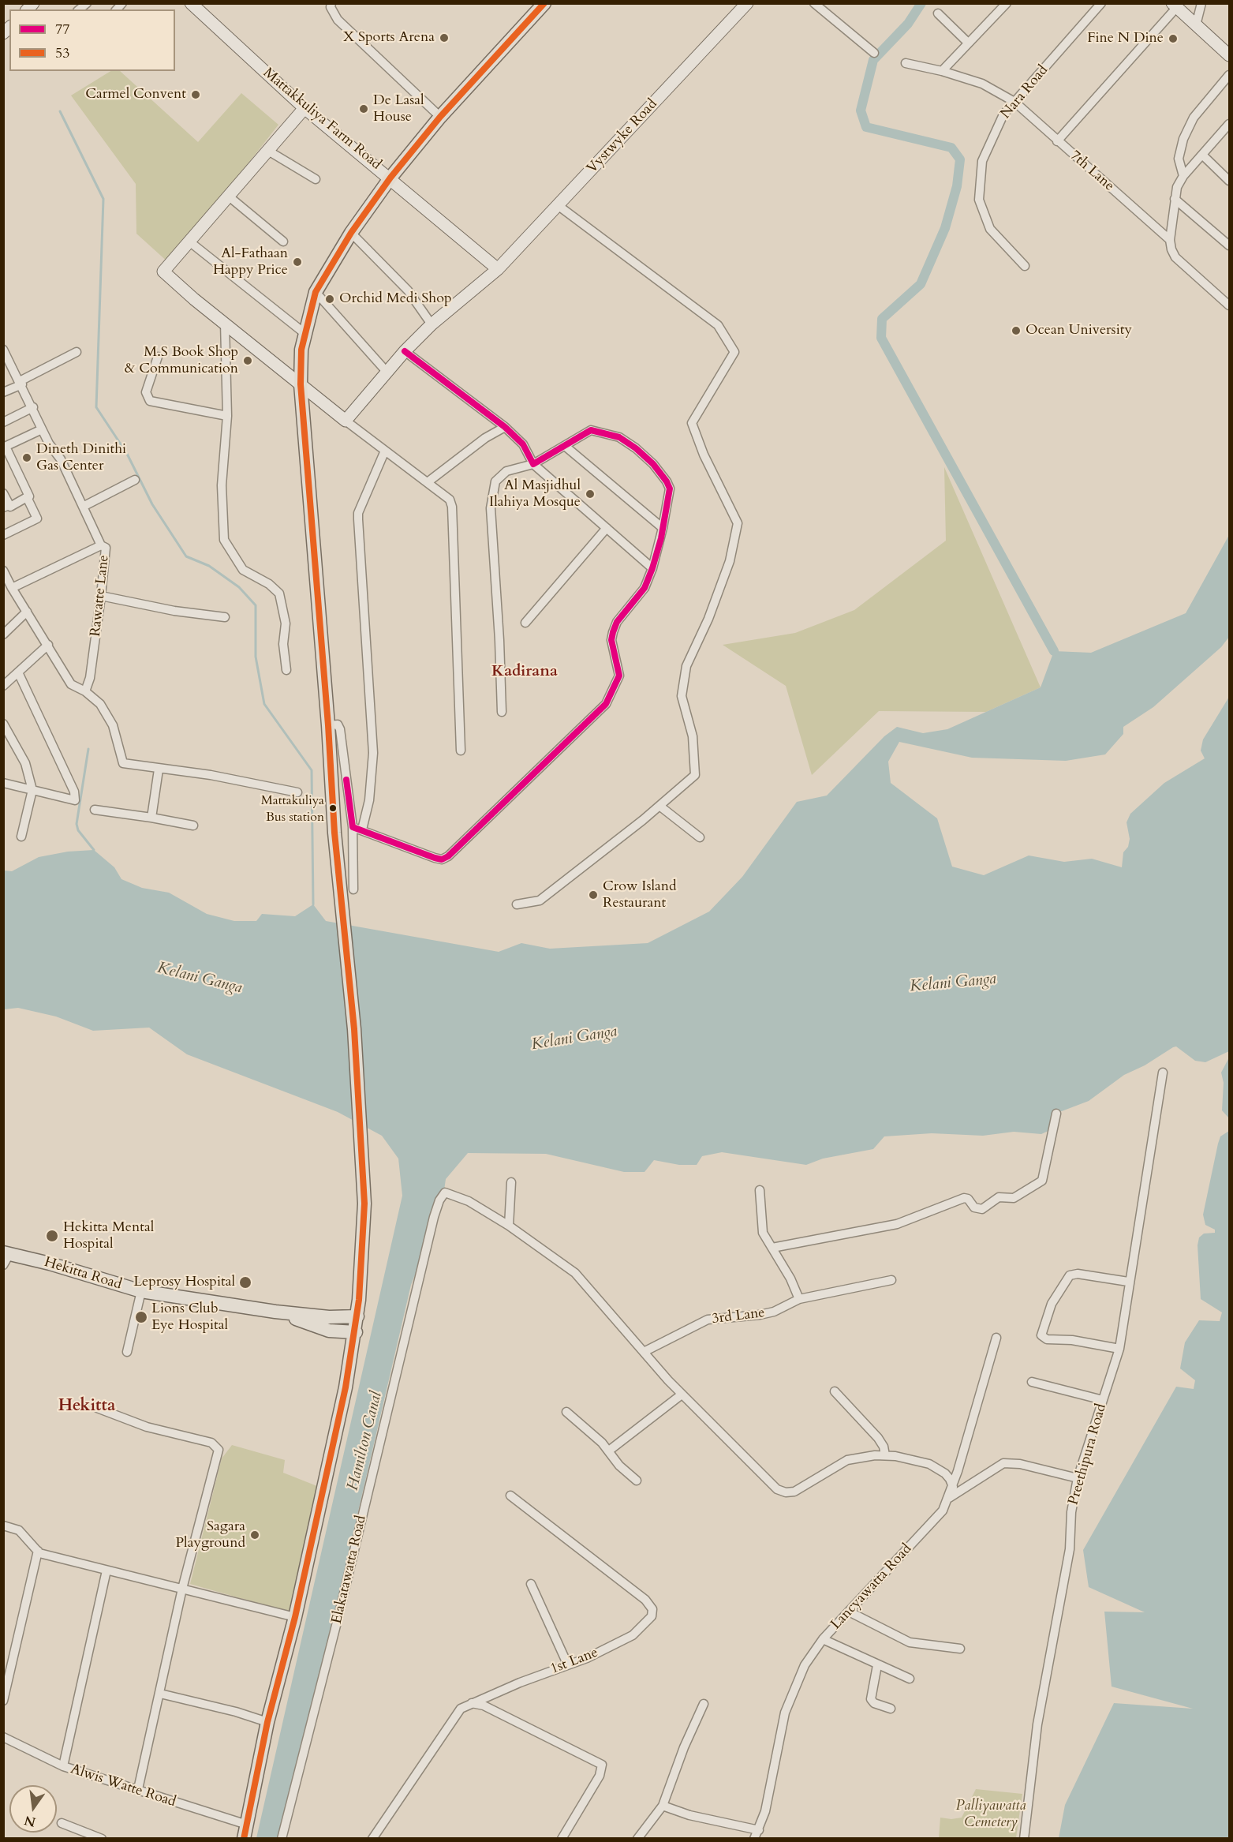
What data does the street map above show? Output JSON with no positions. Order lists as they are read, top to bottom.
{
  "streets": {
    "main road": ["Hekitta Road"],
    "street": [
      "Nara Road",
      "Mattakkuliya Farm Road",
      "Vystwyke Road",
      "7th Lane",
      "Rawatte Lane",
      "3rd Lane",
      "Preethipura Road",
      "Elakatawatta Road",
      "Lancyawatta Road",
      "1st Lane",
      "Alwis Watte Road"
    ]
  },
  "crossings": [
    ["Nara Road", "7th Lane"],
    ["Mattakkuliya Farm Road", "Vystwyke Road"]
  ],
  "districts": ["Kadirana", "Hekitta"],
  "water": ["Kelani Ganga", "Hamilton Canal"],
  "parks": ["Palliyawatta Cemetery"],
  "places": [
    "X Sports Arena",
    "Fine N Dine",
    "Carmel Convent",
    "De Lasal House",
    "Al-Fathaan Happy Price",
    "Orchid Medi Shop",
    "Ocean University",
    "M.S Book Shop & Communication",
    "Dineth Dinithi Gas Center",
    "Al Masjidhul Ilahiya Mosque",
    "Mattakuliya Bus station",
    "Crow Island Restaurant",
    "Hekitta Mental Hospital",
    "Leprosy Hospital",
    "Lions Club Eye Hospital",
    "Sagara Playground"
  ],
  "lines": ["transit line 53", "transit line 77"],
  "legend": ["77", "53"],
  "north": "bottom"
}
